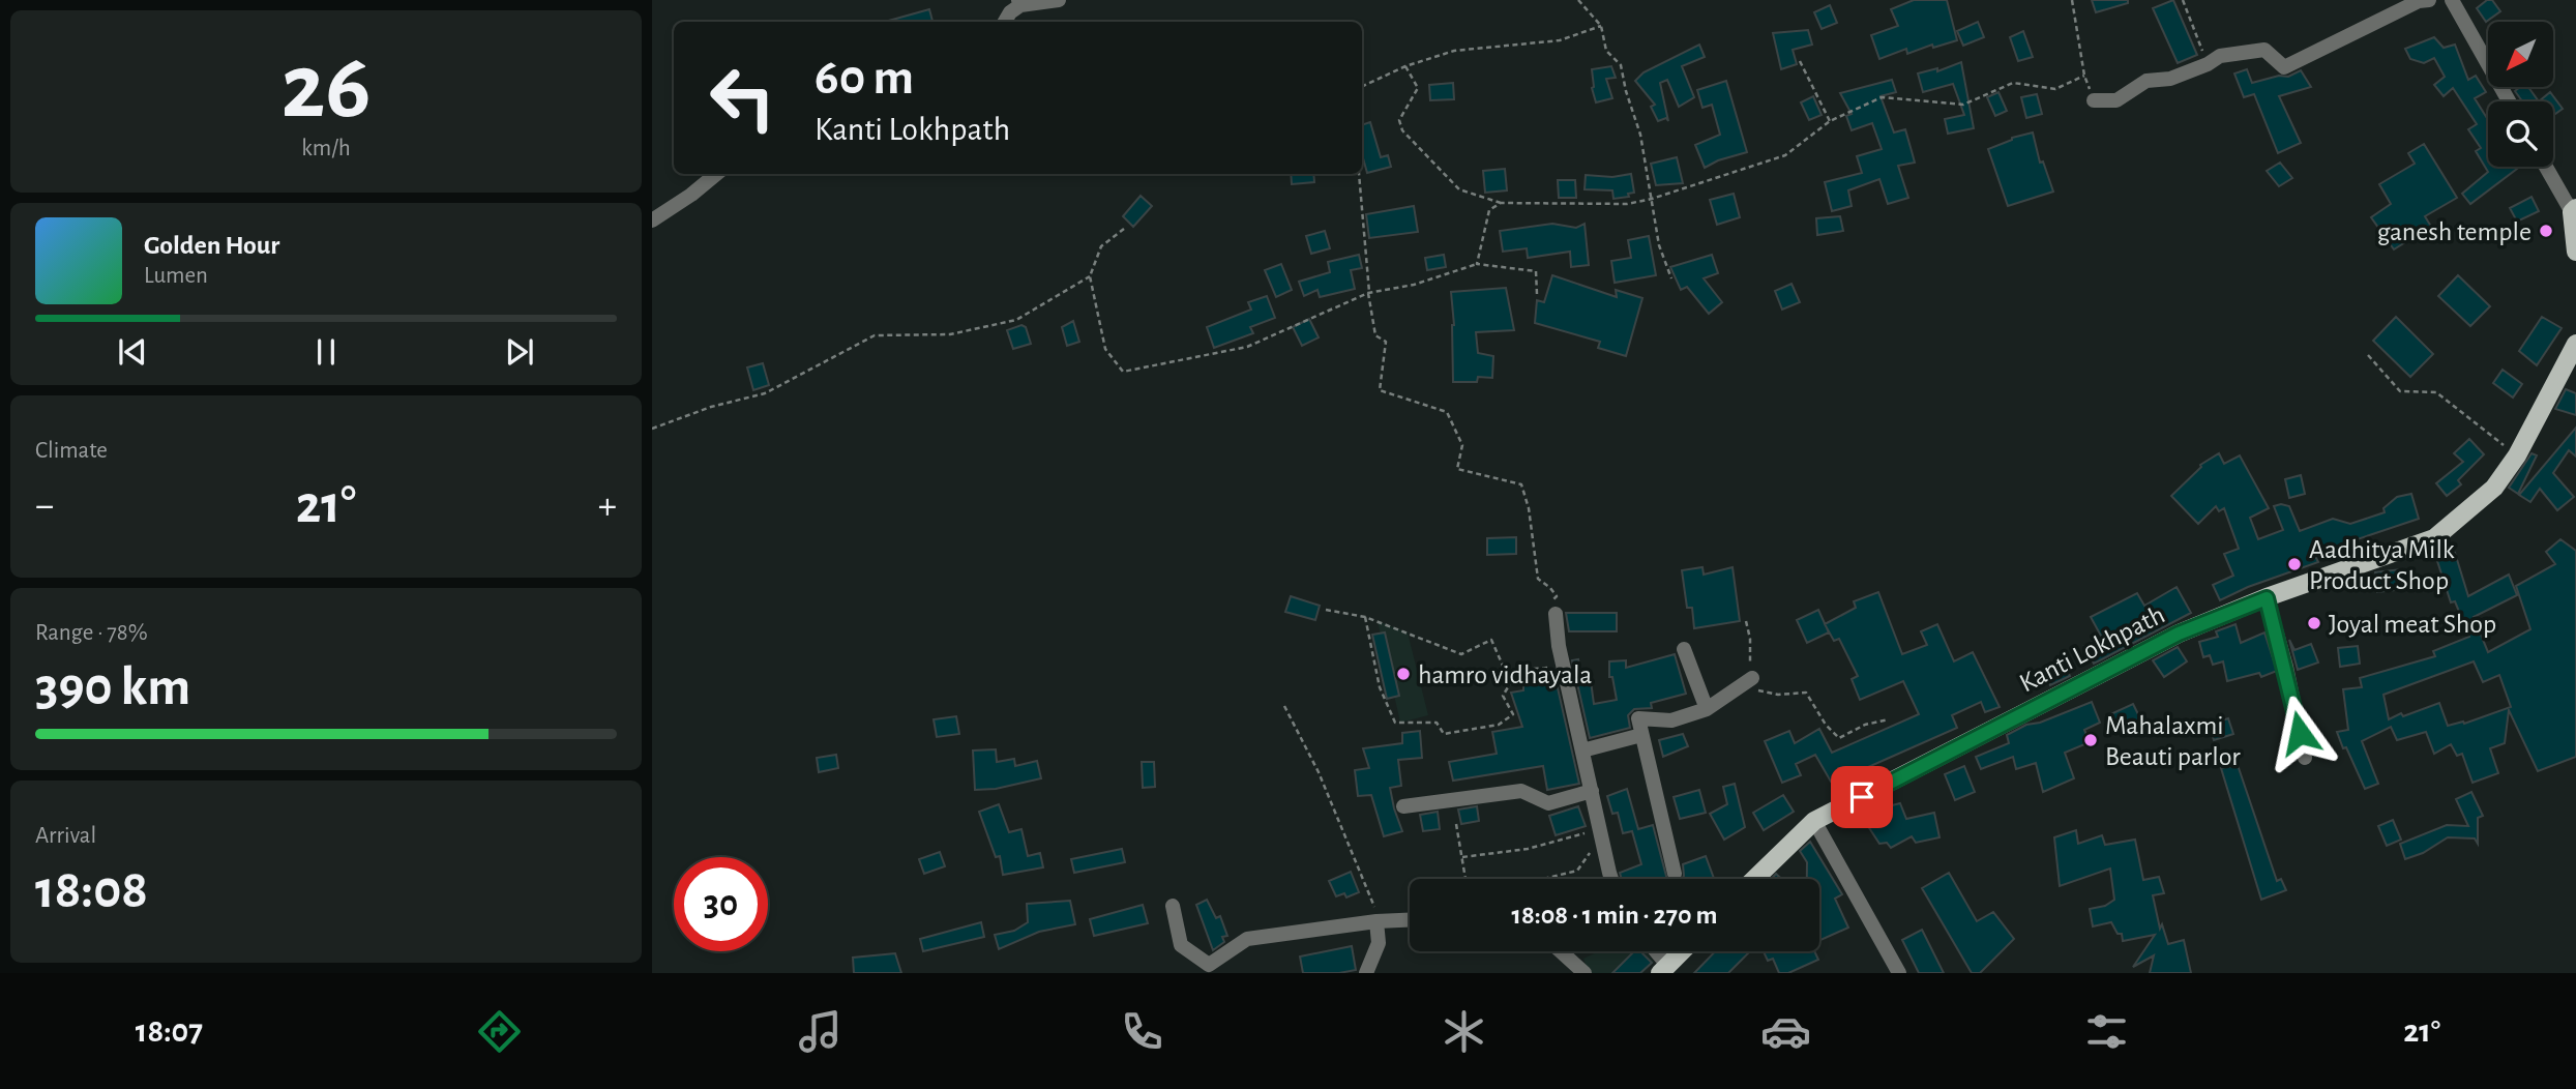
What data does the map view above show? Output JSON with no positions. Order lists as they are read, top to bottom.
{
  "streets": {
    "main road": ["Kanti Lokhpath"]
  },
  "places": [
    "ganesh temple",
    "Aadhitya Milk Product Shop",
    "Joyal meat Shop",
    "hamro vidhayala",
    "Mahalaxmi Beauti parlor"
  ],
  "north": "bottom left",
  "page": {
    "tile": [
      ["26", "km/h"],
      "Climate",
      ["Range · 78%", "390 km"],
      ["Arrival", "18:08"]
    ],
    "turn": ["60 m", "Kanti Lokhpath"],
    "song": ["Golden Hour", "Lumen"],
    "heat": ["−", "21°", "+"],
    "limit": "30",
    "trip": "18:08 · 1 min · 270 m",
    "tabs": ["18:07", "21°"]
  }
}
